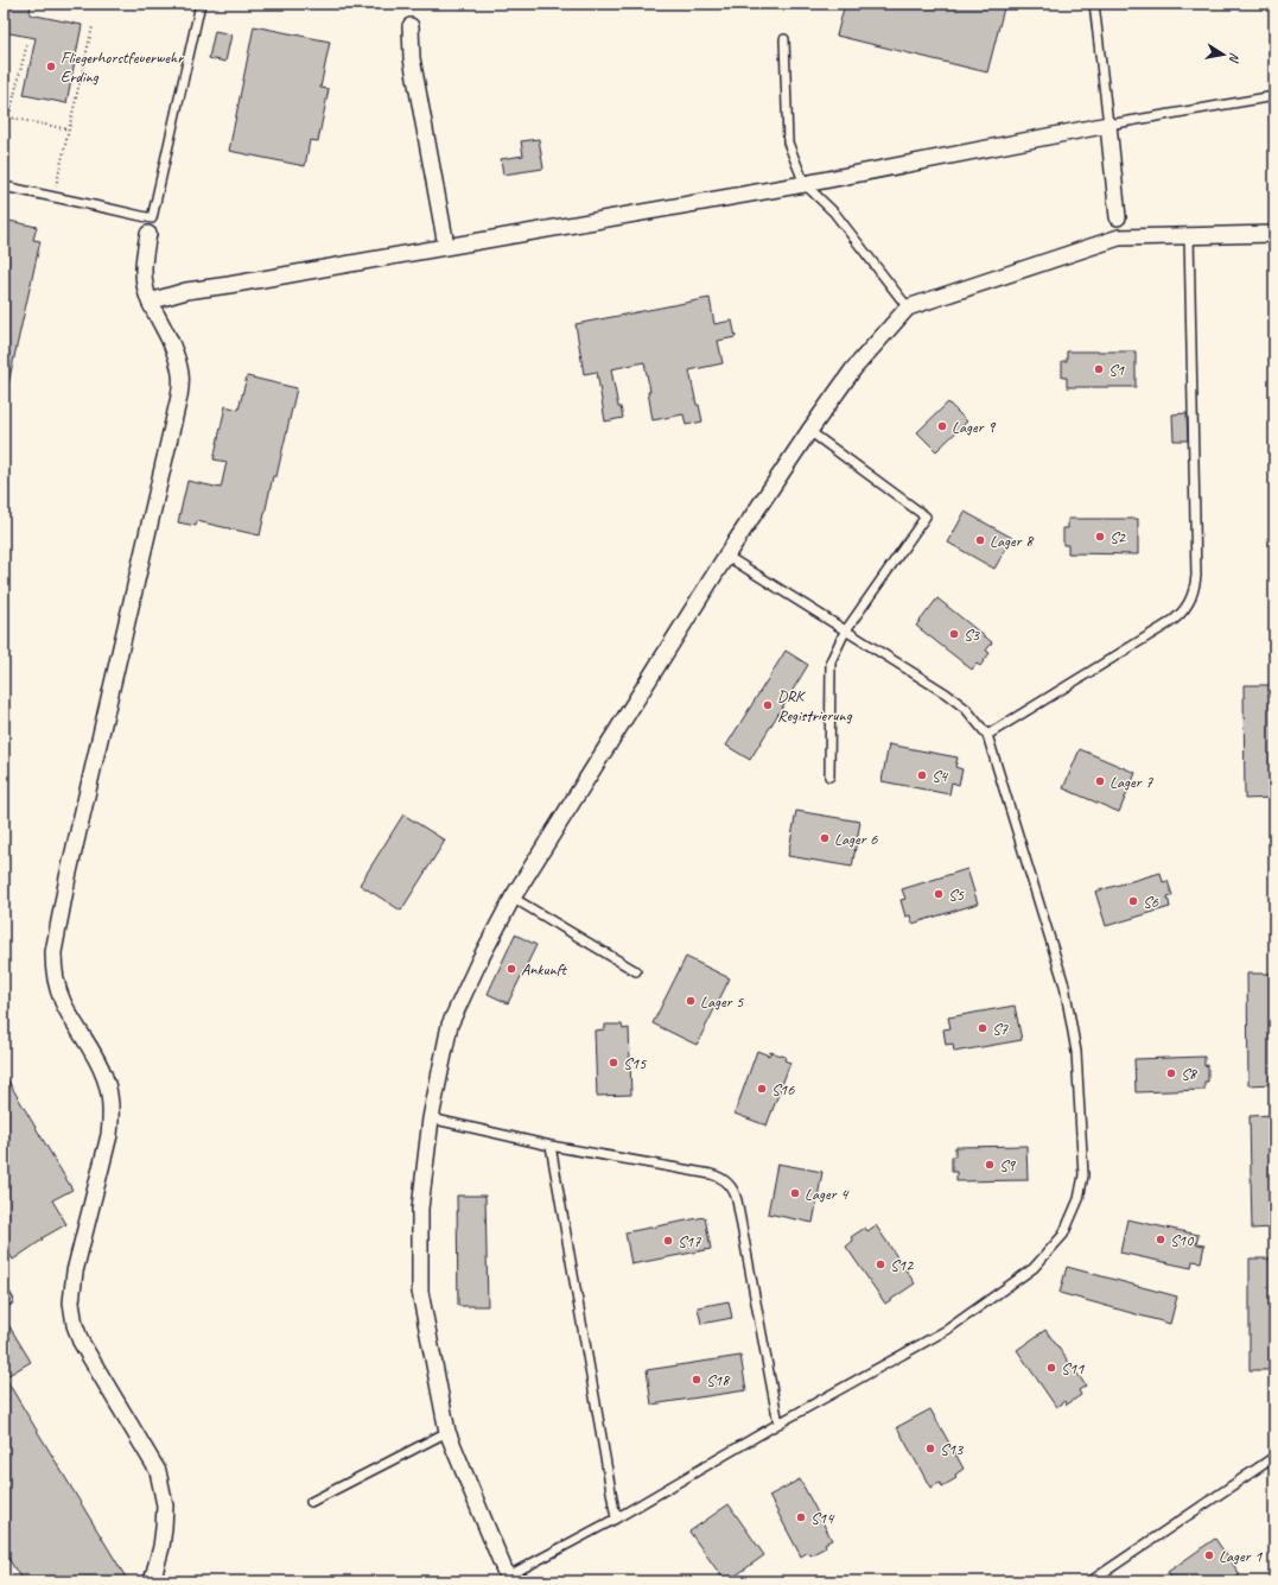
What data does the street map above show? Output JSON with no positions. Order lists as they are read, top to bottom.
{
  "places": [
    "Fliegerhorstfeuerwehr Erding",
    "S1",
    "Lager 9",
    "S2",
    "Lager 8",
    "S3",
    "DRK Registrierung",
    "S4",
    "Lager 7",
    "Lager 6",
    "S5",
    "S6",
    "Ankunft",
    "Lager 5",
    "S7",
    "S15",
    "S8",
    "S16",
    "S9",
    "Lager 4",
    "S10",
    "S17",
    "S12",
    "S11",
    "S18",
    "S13",
    "S14",
    "Lager 1"
  ],
  "north": "right"
}
